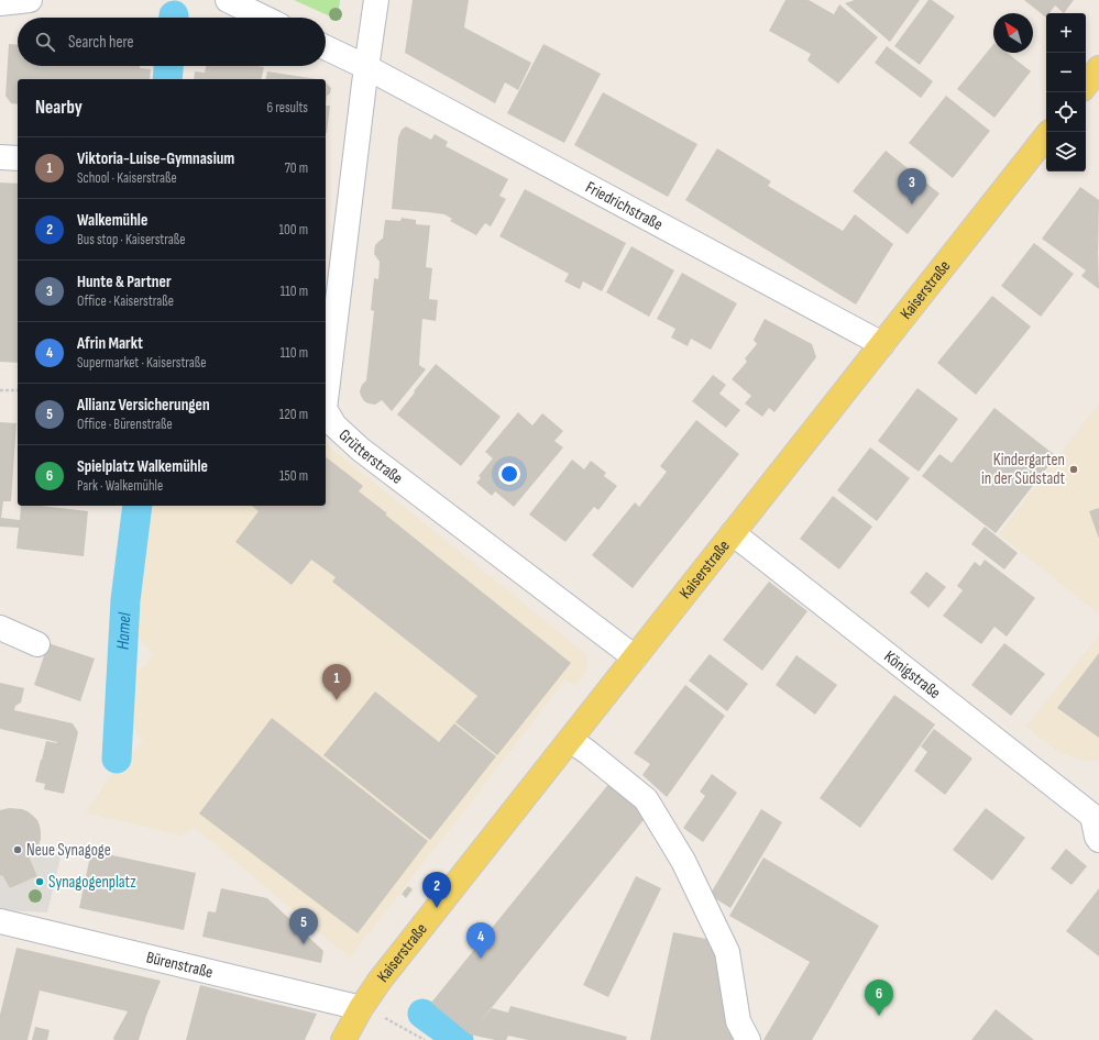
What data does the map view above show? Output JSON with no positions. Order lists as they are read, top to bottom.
{
  "streets": {
    "main road": ["Kaiserstraße"],
    "street": [
      "Friedrichstraße",
      "Grütterstraße",
      "Königstraße",
      "Bürenstraße"
    ]
  },
  "crossings": [
    ["Friedrichstraße", "Kaiserstraße"],
    ["Friedrichstraße", "Grütterstraße"],
    ["Kaiserstraße", "Grütterstraße"],
    ["Kaiserstraße", "Königstraße"],
    ["Kaiserstraße", "Bürenstraße"]
  ],
  "water": ["Hamel"],
  "places": ["Kindergarten in der Südstadt", "Neue Synagoge", "Synagogenplatz"],
  "north": "top left",
  "page": {
    "map_buttons": ["+", "−"],
    "search": "Search here",
    "heading": ["Nearby", "6 results"],
    "list": [
      {
        "mark": "1",
        "name": "Viktoria-Luise-Gymnasium",
        "note": "School · Kaiserstraße",
        "value": "70 m"
      },
      {
        "mark": "2",
        "name": "Walkemühle",
        "note": "Bus stop · Kaiserstraße",
        "value": "100 m"
      },
      {
        "mark": "3",
        "name": "Hunte & Partner",
        "note": "Office · Kaiserstraße",
        "value": "110 m"
      },
      {
        "mark": "4",
        "name": "Afrin Markt",
        "note": "Supermarket · Kaiserstraße",
        "value": "110 m"
      },
      {
        "mark": "5",
        "name": "Allianz Versicherungen",
        "note": "Office · Bürenstraße",
        "value": "120 m"
      },
      {
        "mark": "6",
        "name": "Spielplatz Walkemühle",
        "note": "Park · Walkemühle",
        "value": "150 m"
      }
    ],
    "pins": [
      "3",
      "1",
      "2",
      "5",
      "4",
      "6"
    ]
  }
}
